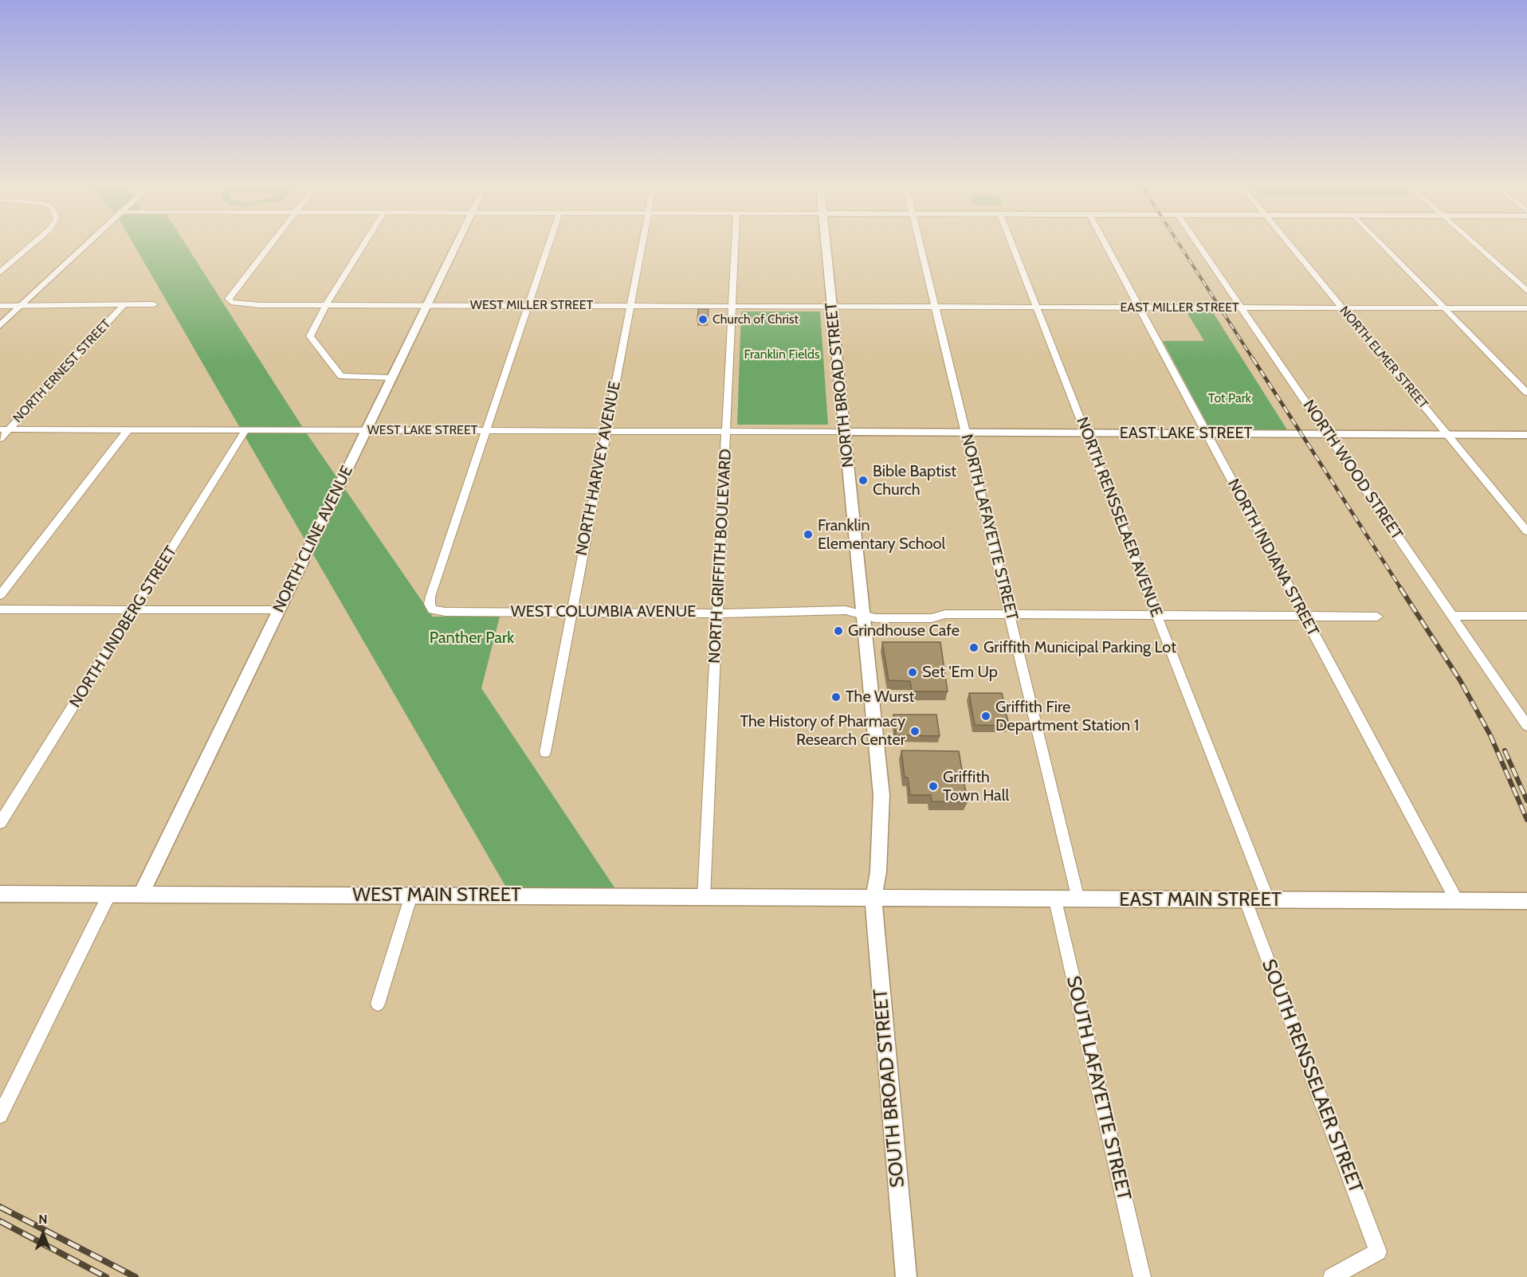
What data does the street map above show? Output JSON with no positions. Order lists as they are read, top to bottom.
{
  "streets": {
    "street": [
      "WEST MILLER STREET",
      "EAST MILLER STREET",
      "NORTH ELMER STREET",
      "NORTH ERNEST STREET",
      "NORTH BROAD STREET",
      "WEST LAKE STREET",
      "EAST LAKE STREET",
      "NORTH HARVEY AVENUE",
      "NORTH WOOD STREET",
      "NORTH RENSSELAER AVENUE",
      "NORTH LAFAYETTE STREET",
      "NORTH CLINE AVENUE",
      "NORTH GRIFFITH BOULEVARD",
      "NORTH INDIANA STREET",
      "WEST COLUMBIA AVENUE",
      "NORTH LINDBERG STREET",
      "WEST MAIN STREET",
      "EAST MAIN STREET",
      "SOUTH RENSSELAER STREET",
      "SOUTH BROAD STREET",
      "SOUTH LAFAYETTE STREET"
    ]
  },
  "crossings": [
    ["WEST MILLER STREET", "EAST MILLER STREET"],
    ["WEST MILLER STREET", "NORTH BROAD STREET"],
    ["WEST MILLER STREET", "NORTH HARVEY AVENUE"],
    ["WEST MILLER STREET", "NORTH CLINE AVENUE"],
    ["WEST MILLER STREET", "NORTH GRIFFITH BOULEVARD"],
    ["EAST MILLER STREET", "NORTH ELMER STREET"],
    ["EAST MILLER STREET", "NORTH BROAD STREET"],
    ["EAST MILLER STREET", "NORTH WOOD STREET"],
    ["EAST MILLER STREET", "NORTH RENSSELAER AVENUE"],
    ["EAST MILLER STREET", "NORTH LAFAYETTE STREET"],
    ["EAST MILLER STREET", "NORTH INDIANA STREET"],
    ["NORTH ELMER STREET", "EAST LAKE STREET"],
    ["NORTH ERNEST STREET", "WEST LAKE STREET"],
    ["NORTH BROAD STREET", "WEST LAKE STREET"],
    ["NORTH BROAD STREET", "EAST LAKE STREET"],
    ["NORTH BROAD STREET", "WEST COLUMBIA AVENUE"],
    ["NORTH BROAD STREET", "WEST MAIN STREET"],
    ["NORTH BROAD STREET", "EAST MAIN STREET"],
    ["NORTH BROAD STREET", "SOUTH BROAD STREET"],
    ["WEST LAKE STREET", "EAST LAKE STREET"],
    ["WEST LAKE STREET", "NORTH HARVEY AVENUE"],
    ["WEST LAKE STREET", "NORTH CLINE AVENUE"],
    ["WEST LAKE STREET", "NORTH GRIFFITH BOULEVARD"],
    ["WEST LAKE STREET", "WEST COLUMBIA AVENUE"],
    ["WEST LAKE STREET", "NORTH LINDBERG STREET"],
    ["EAST LAKE STREET", "NORTH WOOD STREET"],
    ["EAST LAKE STREET", "NORTH RENSSELAER AVENUE"],
    ["EAST LAKE STREET", "NORTH LAFAYETTE STREET"],
    ["EAST LAKE STREET", "NORTH INDIANA STREET"],
    ["NORTH HARVEY AVENUE", "WEST COLUMBIA AVENUE"],
    ["NORTH RENSSELAER AVENUE", "WEST COLUMBIA AVENUE"],
    ["NORTH RENSSELAER AVENUE", "EAST MAIN STREET"],
    ["NORTH LAFAYETTE STREET", "WEST COLUMBIA AVENUE"],
    ["NORTH LAFAYETTE STREET", "EAST MAIN STREET"],
    ["NORTH CLINE AVENUE", "WEST MAIN STREET"],
    ["NORTH GRIFFITH BOULEVARD", "WEST COLUMBIA AVENUE"],
    ["NORTH GRIFFITH BOULEVARD", "WEST MAIN STREET"],
    ["NORTH INDIANA STREET", "WEST COLUMBIA AVENUE"],
    ["NORTH INDIANA STREET", "EAST MAIN STREET"],
    ["WEST MAIN STREET", "EAST MAIN STREET"],
    ["WEST MAIN STREET", "SOUTH BROAD STREET"],
    ["EAST MAIN STREET", "SOUTH RENSSELAER STREET"],
    ["EAST MAIN STREET", "SOUTH BROAD STREET"],
    ["EAST MAIN STREET", "SOUTH LAFAYETTE STREET"]
  ],
  "parks": ["Franklin Fields", "Tot Park", "Panther Park"],
  "places": [
    "Church of Christ",
    "Bible Baptist Church",
    "Franklin Elementary School",
    "Grindhouse Cafe",
    "Griffith Municipal Parking Lot",
    "Set 'Em Up",
    "The Wurst",
    "Griffith Fire Department Station 1",
    "The History of Pharmacy Research Center",
    "Griffith Town Hall"
  ],
  "north": "top"
}
